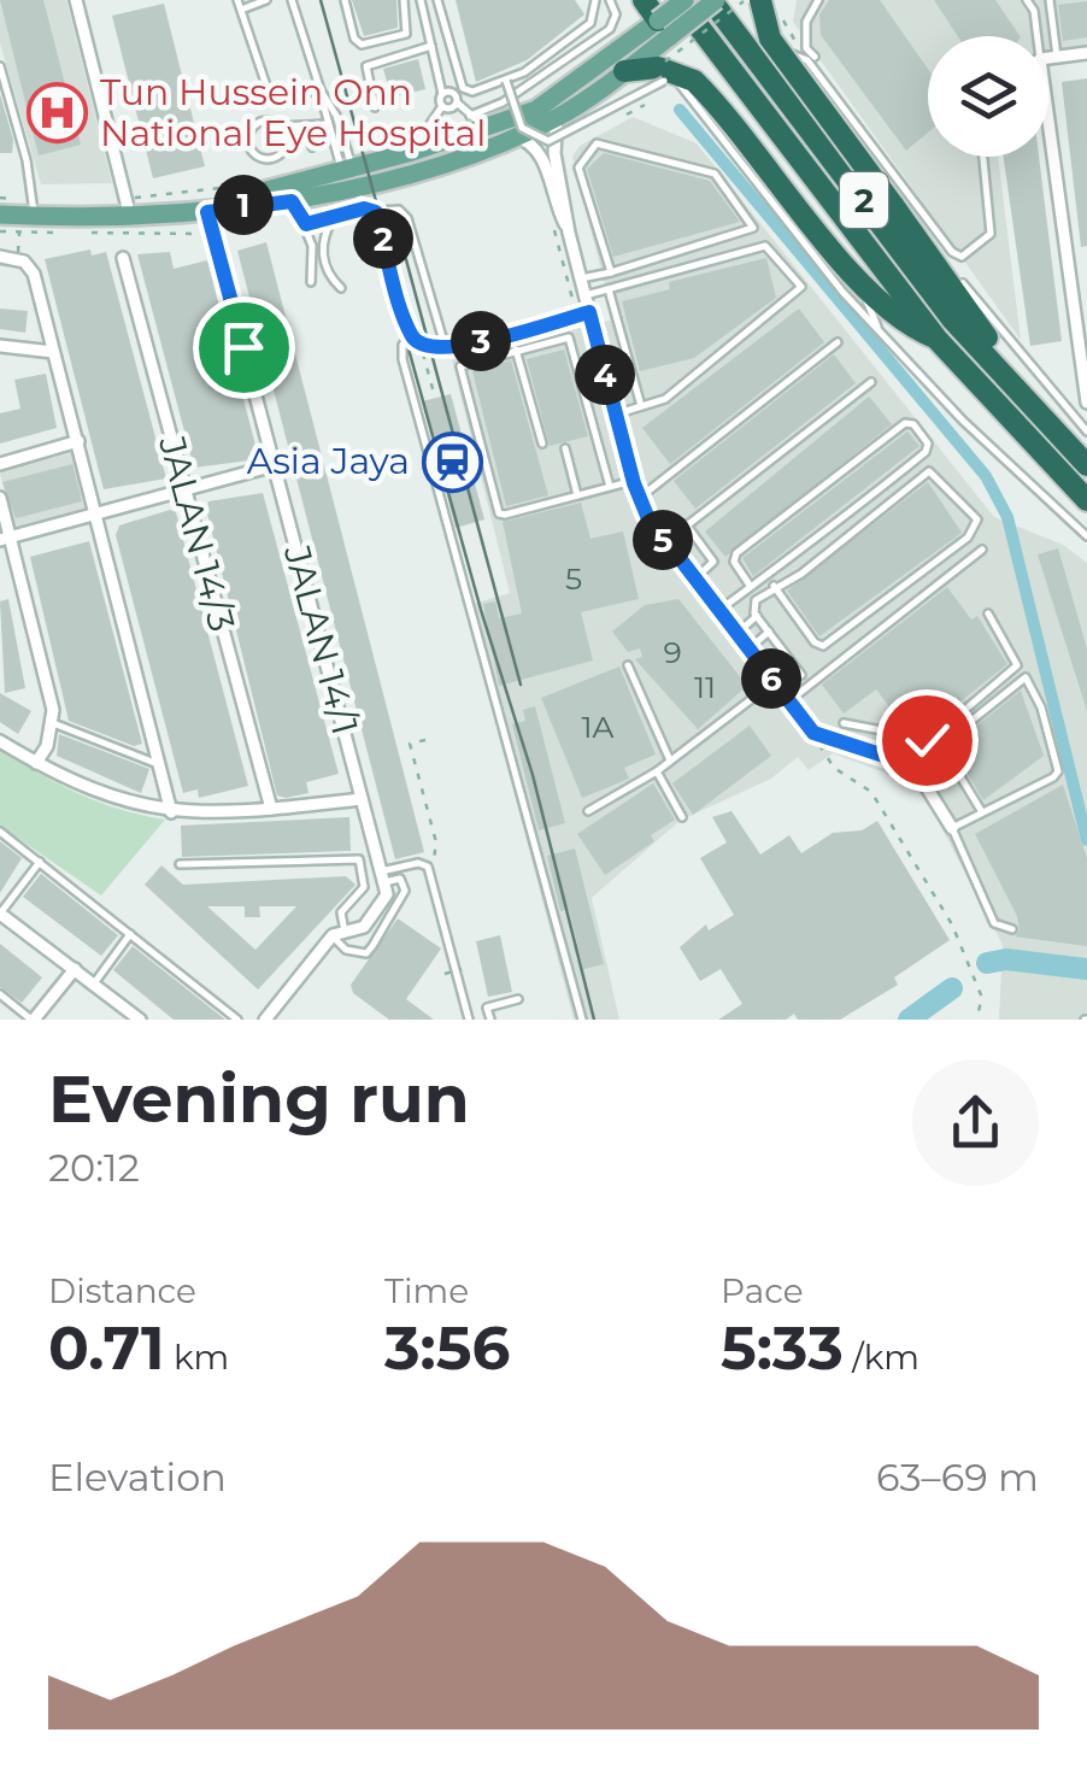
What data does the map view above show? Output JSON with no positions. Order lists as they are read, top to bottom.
{
  "streets": {
    "highway": ["2"],
    "street": ["JALAN 14/3", "JALAN 14/1"]
  },
  "places": {
    "hospital": ["Tun Hussein Onn National Eye Hospital"],
    "station": ["Asia Jaya"]
  },
  "house_numbers": [
    "5",
    "9",
    "11",
    "1A"
  ],
  "page": {
    "pins": [
      "1",
      "2",
      "3",
      "4",
      "5",
      "6"
    ],
    "heading": ["Evening run", "20:12"],
    "stats": [
      ["Distance", "0.71 km"],
      ["Time", "3:56"],
      ["Pace", "5:33 /km"]
    ],
    "chart": ["Elevation", "63–69 m"]
  }
}
